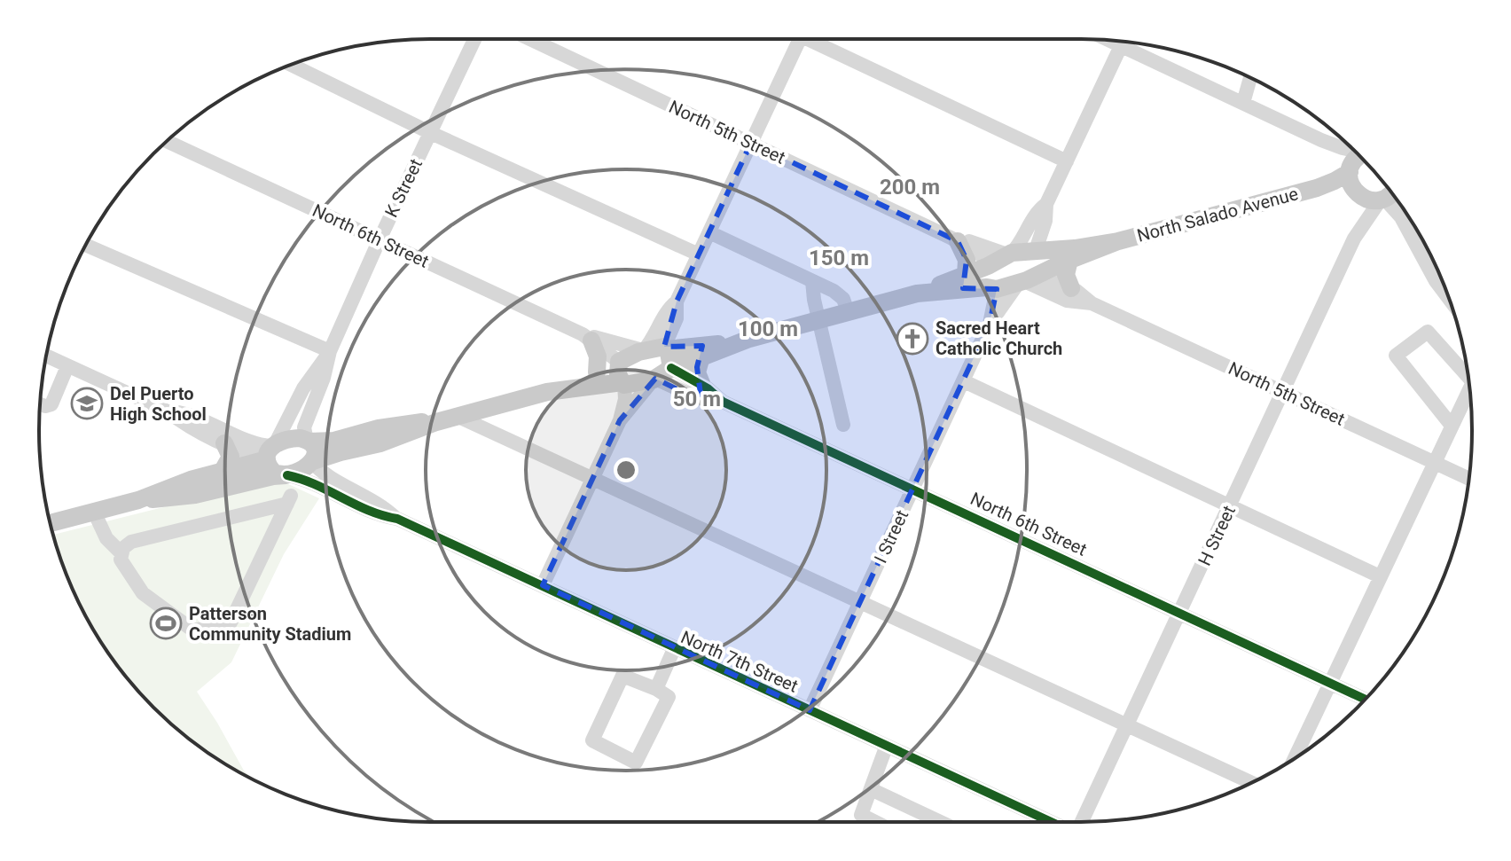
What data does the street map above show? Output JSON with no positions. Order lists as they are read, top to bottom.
{
  "streets": {
    "main road": ["North Salado Avenue"],
    "street": [
      "North 5th Street",
      "K Street",
      "North 6th Street",
      "H Street",
      "I Street",
      "North 7th Street"
    ]
  },
  "crossings": [
    ["North 5th Street", "North Salado Avenue"],
    ["North 5th Street", "H Street"],
    ["North 5th Street", "I Street"],
    ["K Street", "North Salado Avenue"],
    ["K Street", "North 6th Street"],
    ["K Street", "North 7th Street"],
    ["North Salado Avenue", "North 6th Street"],
    ["North Salado Avenue", "H Street"],
    ["North Salado Avenue", "I Street"],
    ["North Salado Avenue", "North 7th Street"],
    ["North 6th Street", "H Street"],
    ["North 6th Street", "I Street"],
    ["I Street", "North 7th Street"]
  ],
  "places": {
    "church": ["Sacred Heart Catholic Church"],
    "school or university": ["Del Puerto High School"],
    "sports": ["Patterson Community Stadium"]
  },
  "rings": [
    "200 m",
    "150 m",
    "100 m",
    "50 m"
  ]
}
